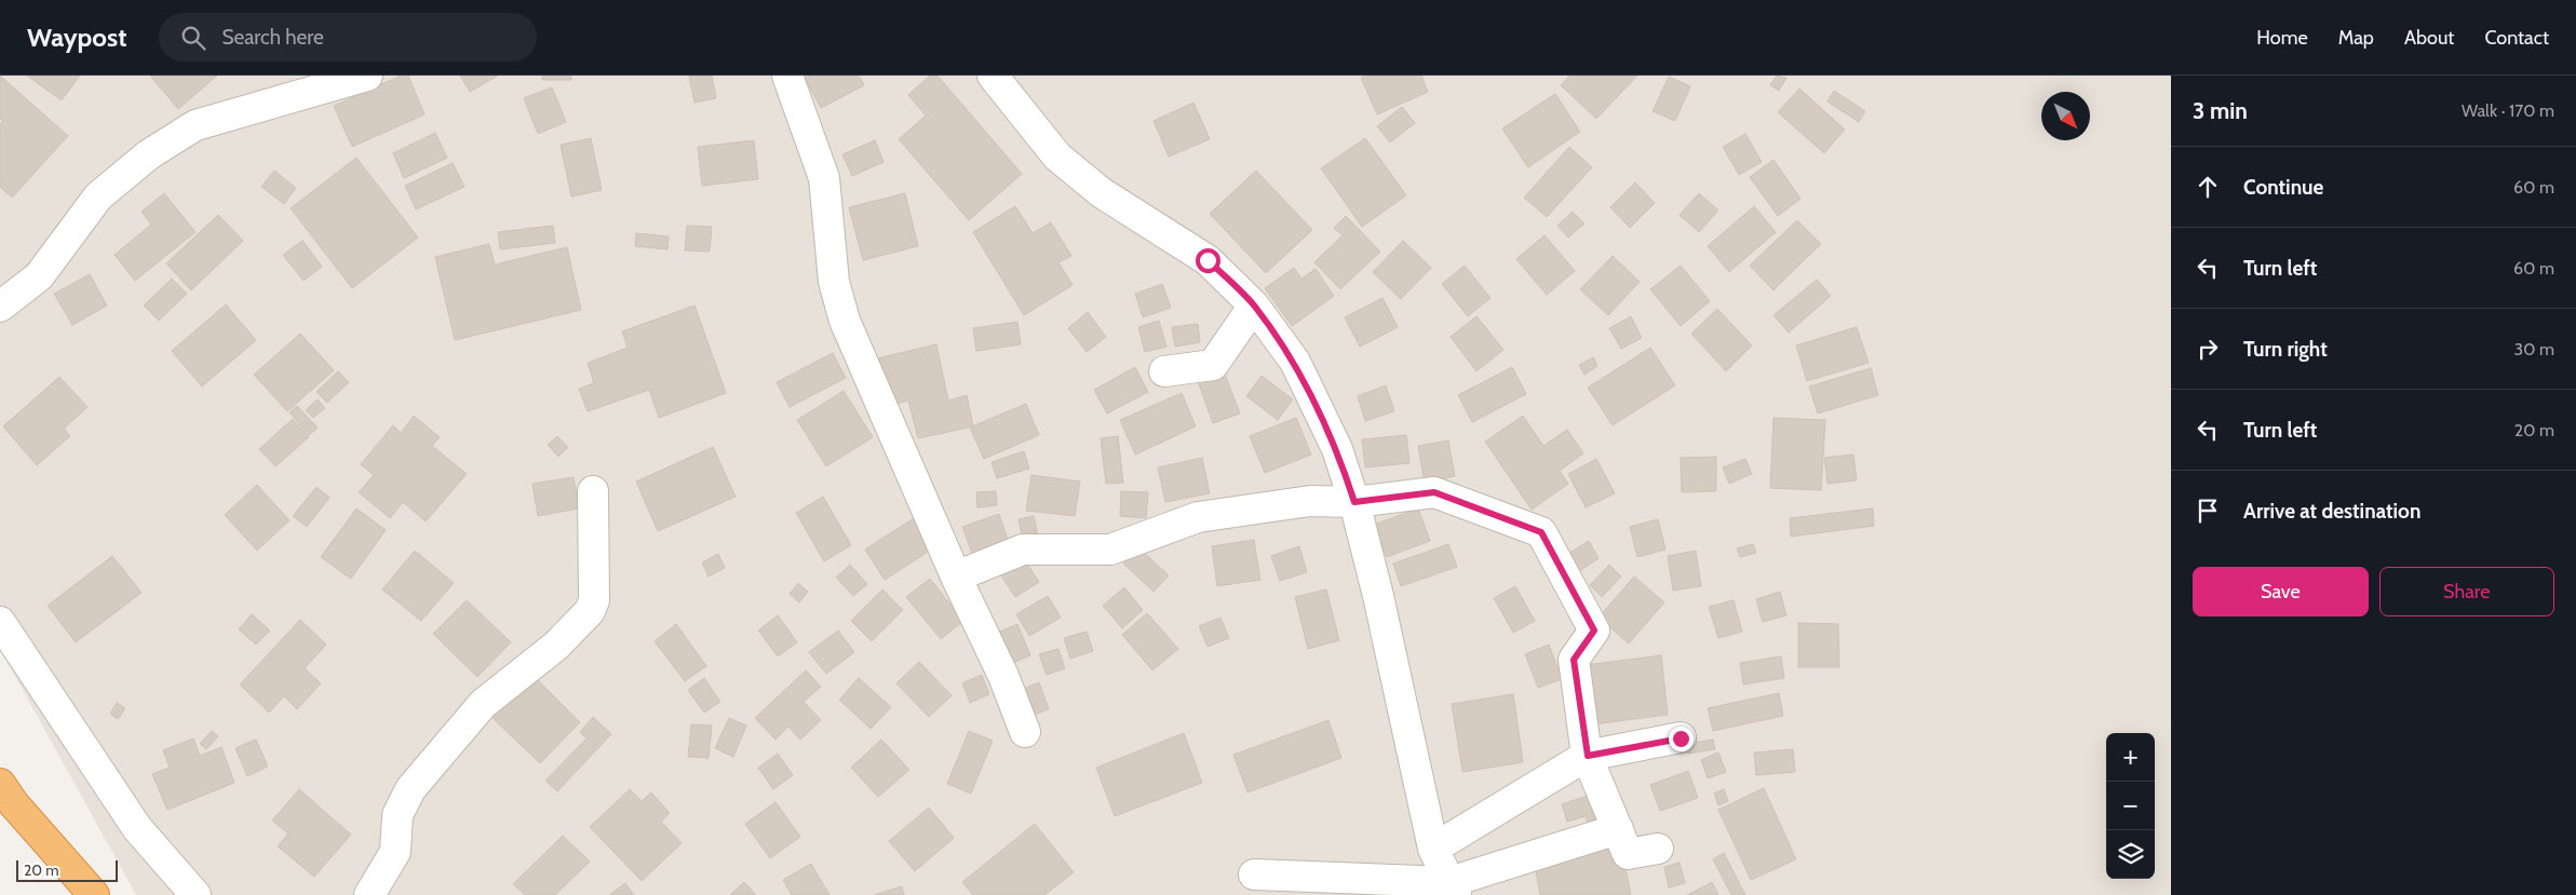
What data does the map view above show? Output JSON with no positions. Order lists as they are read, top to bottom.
{
  "scale_bar": "20 m",
  "north": "bottom right",
  "page": {
    "header": "Waypost",
    "search": "Search here",
    "nav": [
      "Home",
      "Map",
      "About",
      "Contact"
    ],
    "heading": ["3 min", "Walk · 170 m"],
    "list": [
      ["Continue", "60 m"],
      ["Turn left", "60 m"],
      ["Turn right", "30 m"],
      ["Turn left", "20 m"],
      "Arrive at destination"
    ],
    "buttons": ["Save", "Share"],
    "map_buttons": ["+", "−"],
    "scale": "20 m"
  }
}
